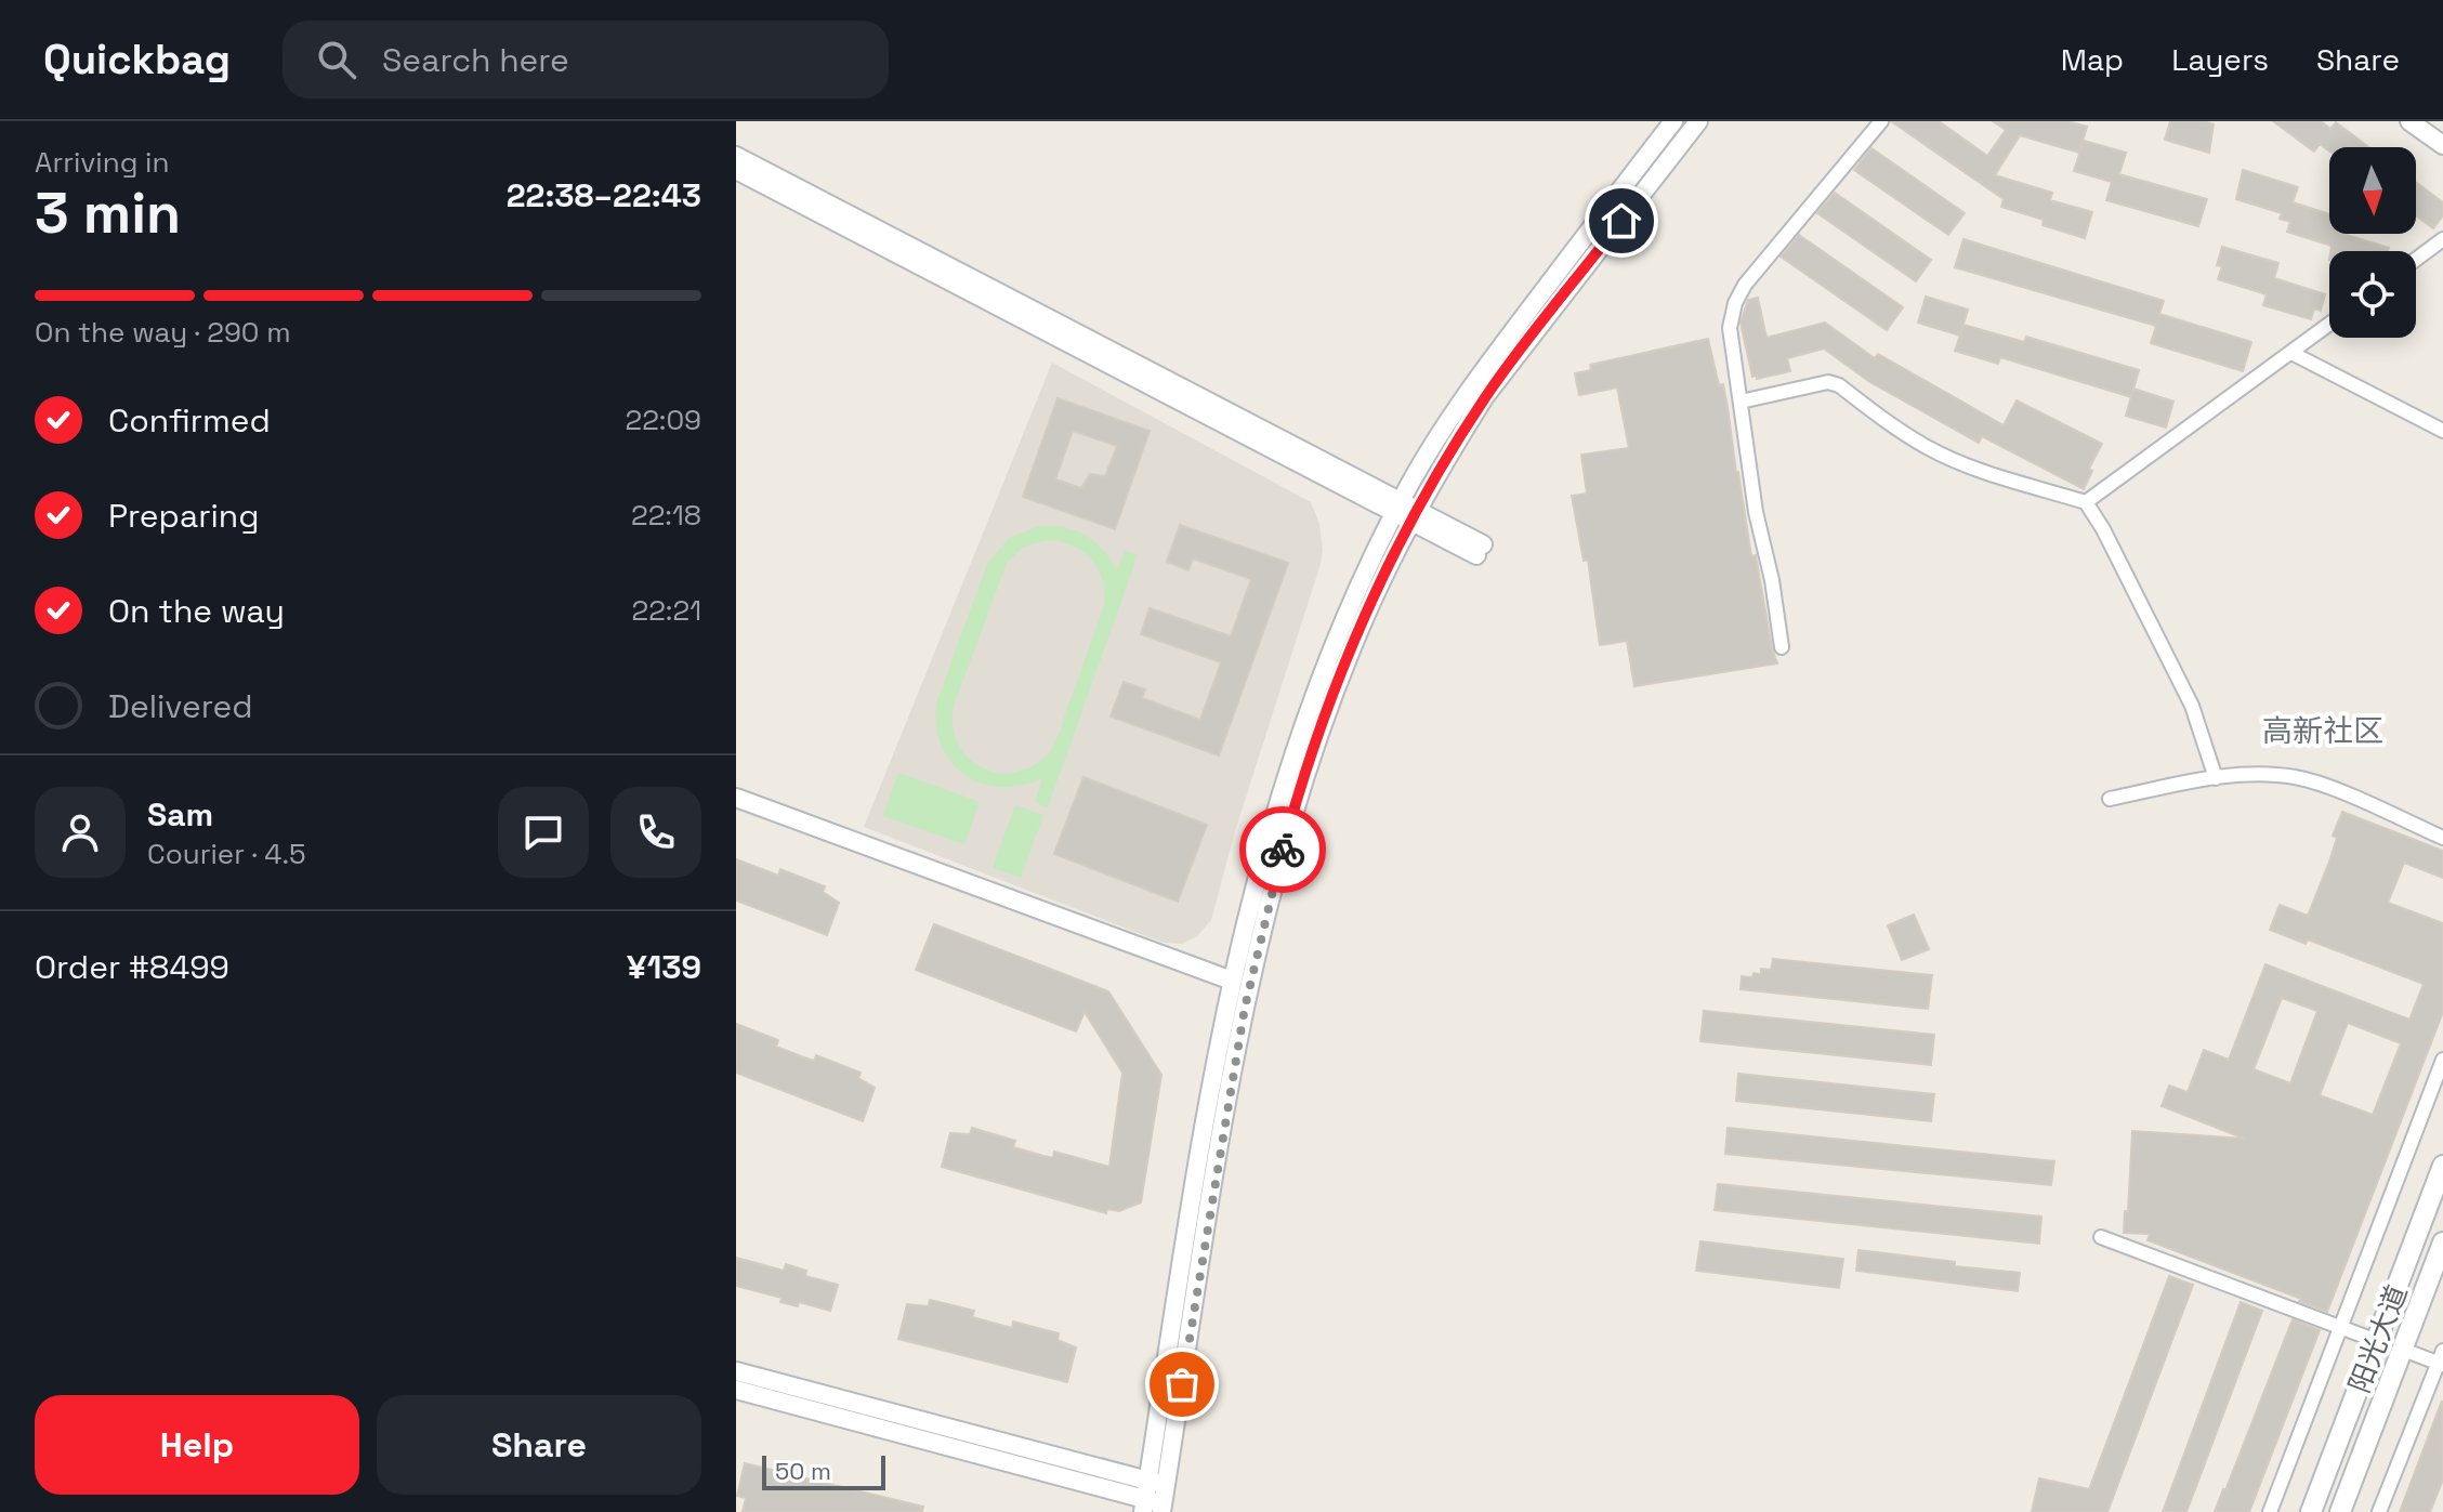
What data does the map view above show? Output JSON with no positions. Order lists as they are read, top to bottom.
{
  "streets": {
    "main road": ["阳光大道"]
  },
  "districts": ["高新社区"],
  "scale_bar": "50 m",
  "north": "bottom",
  "page": {
    "header": "Quickbag",
    "search": "Search here",
    "nav": ["Map", "Layers", "Share"],
    "heading": ["3 min", "Arriving in", "22:38–22:43"],
    "panel": [
      "Sam",
      "Courier · 4.5",
      "Order #8499",
      "¥139"
    ],
    "bar": "On the way · 290 m",
    "list": [
      ["Confirmed", "22:09"],
      ["Preparing", "22:18"],
      ["On the way", "22:21"],
      "Delivered"
    ],
    "buttons": ["Help", "Share"],
    "scale": "50 m"
  }
}
